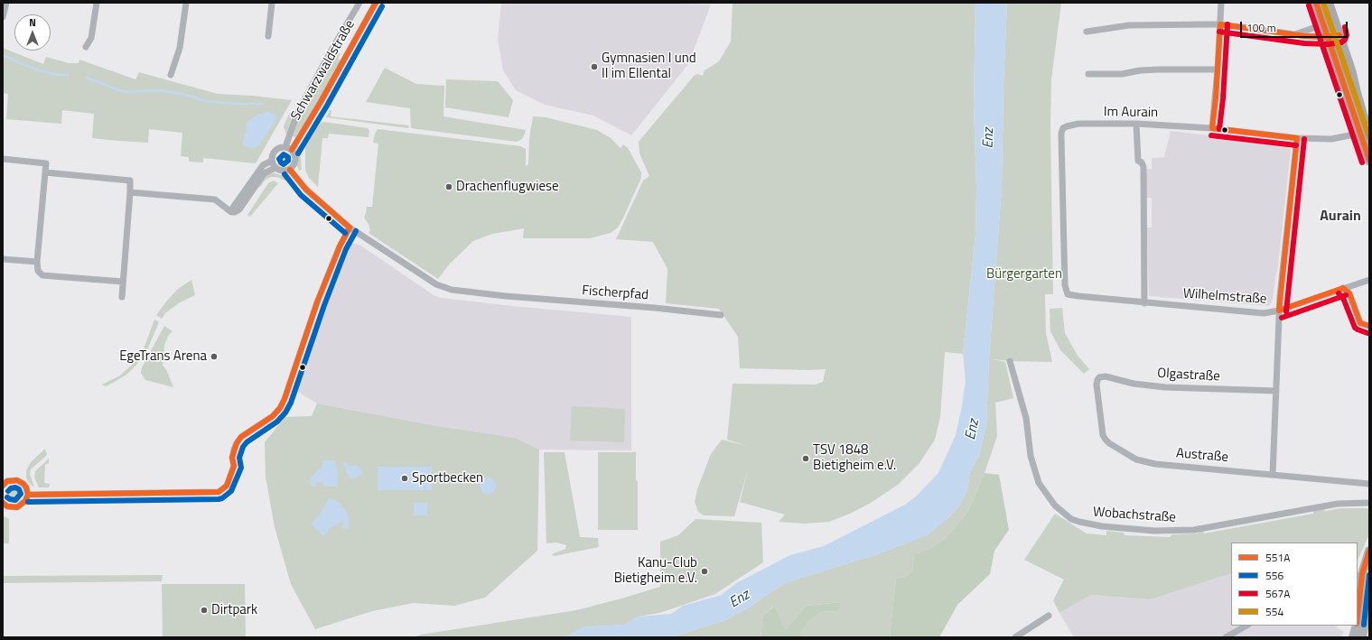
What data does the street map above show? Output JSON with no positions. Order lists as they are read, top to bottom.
{
  "streets": {
    "street": [
      "Schwarzwaldstraße",
      "Im Aurain",
      "Fischerpfad",
      "Wilhelmstraße",
      "Olgastraße",
      "Austraße",
      "Wobachstraße"
    ]
  },
  "crossings": [
    ["Schwarzwaldstraße", "Fischerpfad"],
    ["Im Aurain", "Wilhelmstraße"],
    ["Olgastraße", "Austraße"]
  ],
  "districts": ["Aurain"],
  "water": ["Enz"],
  "parks": ["Bürgergarten"],
  "places": [
    "Gymnasien I und II im Ellental",
    "Drachenflugwiese",
    "EgeTrans Arena",
    "TSV 1848 Bietigheim e.V.",
    "Sportbecken",
    "Kanu-Club Bietigheim e.V.",
    "Dirtpark"
  ],
  "lines": [
    "transit line 551A",
    "transit line 554",
    "transit line 567A",
    "transit line 556"
  ],
  "legend": [
    "551A",
    "556",
    "567A",
    "554"
  ],
  "scale_bar": "100 m",
  "north": "top"
}
